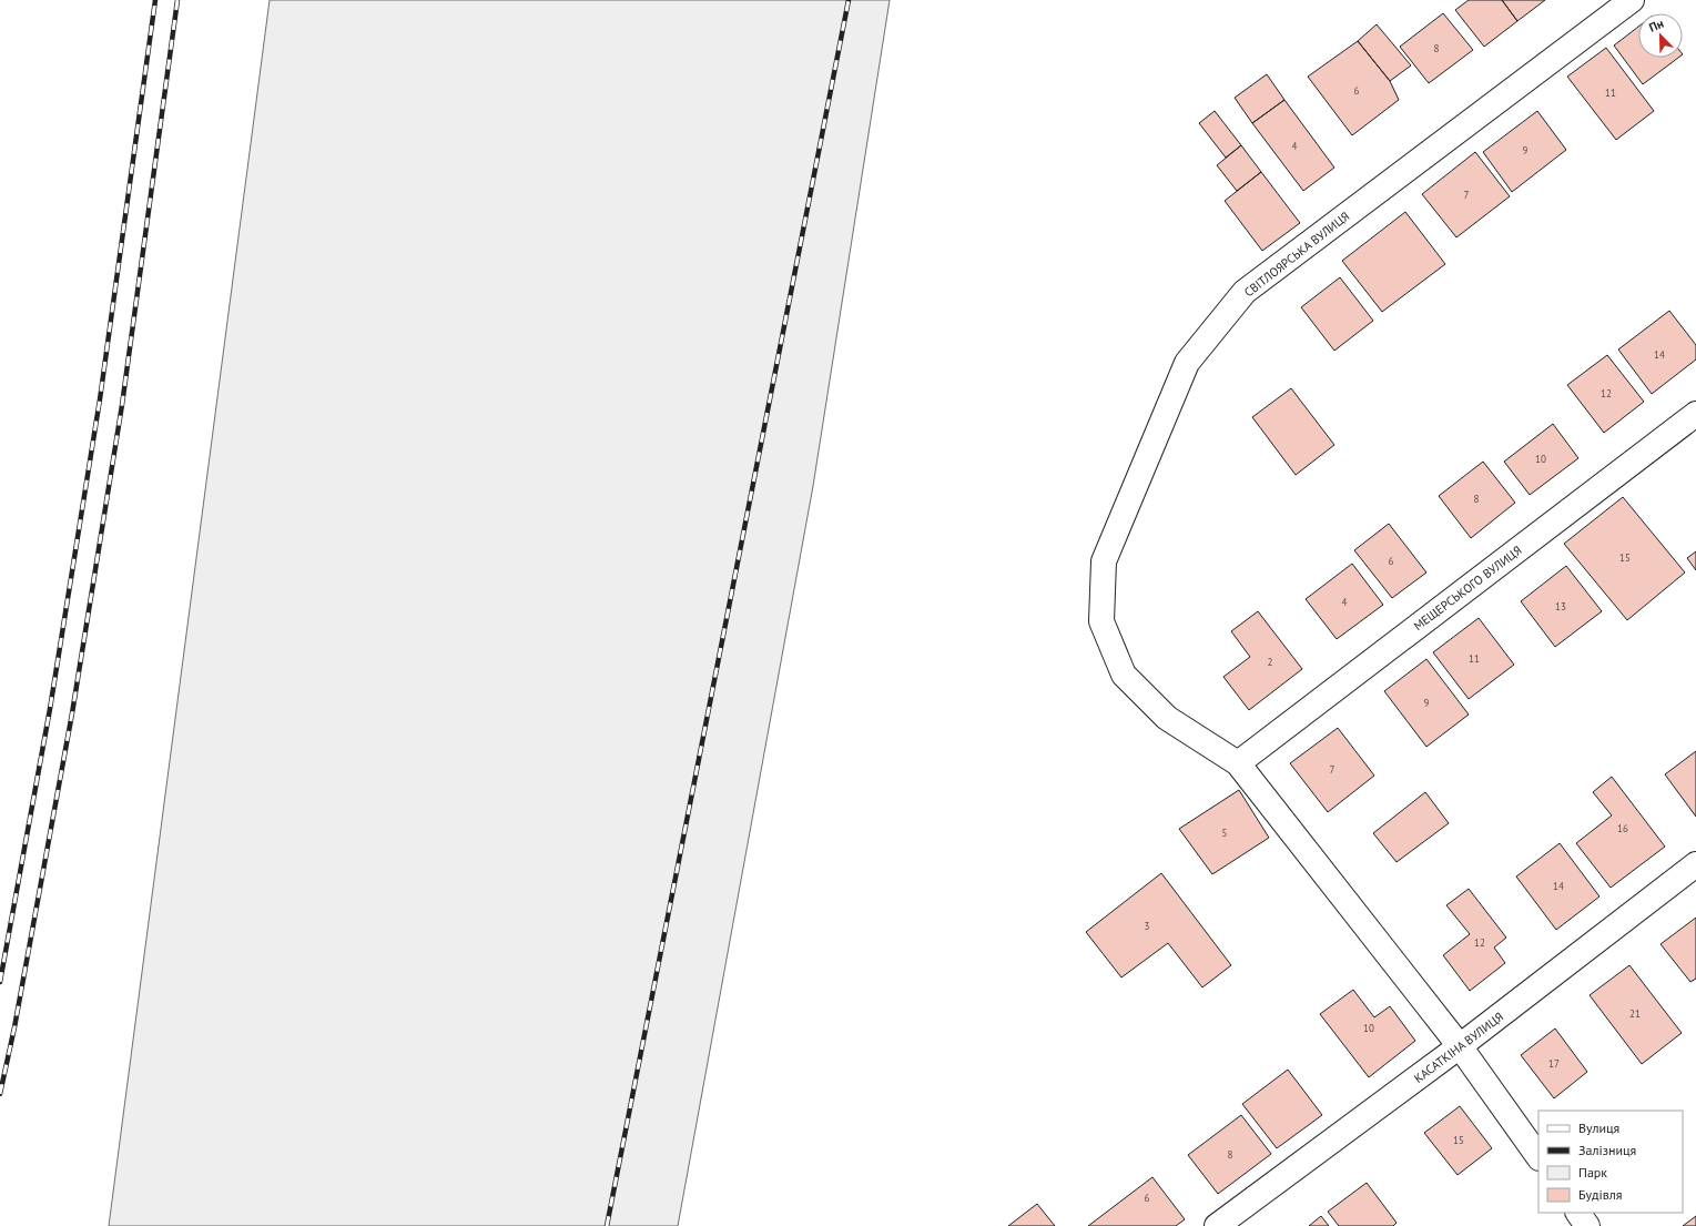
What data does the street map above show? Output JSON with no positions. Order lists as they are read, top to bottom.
{
  "streets": {
    "street": ["СВІТЛОЯРСЬКА ВУЛИЦЯ", "МЕЩЕРСЬКОГО ВУЛИЦЯ", "КАСАТКІНА ВУЛИЦЯ"]
  },
  "crossings": [
    ["СВІТЛОЯРСЬКА ВУЛИЦЯ", "МЕЩЕРСЬКОГО ВУЛИЦЯ"],
    ["СВІТЛОЯРСЬКА ВУЛИЦЯ", "КАСАТКІНА ВУЛИЦЯ"]
  ],
  "house_numbers": [
    "8",
    "6",
    "11",
    "4",
    "9",
    "7",
    "14",
    "12",
    "10",
    "8",
    "15",
    "6",
    "4",
    "13",
    "11",
    "2",
    "9",
    "7",
    "16",
    "5",
    "14",
    "3",
    "12",
    "21",
    "10",
    "17",
    "15",
    "8",
    "6"
  ],
  "legend": [
    "Вулиця",
    "Залізниця",
    "Парк",
    "Будівля"
  ],
  "north": "top left"
}
